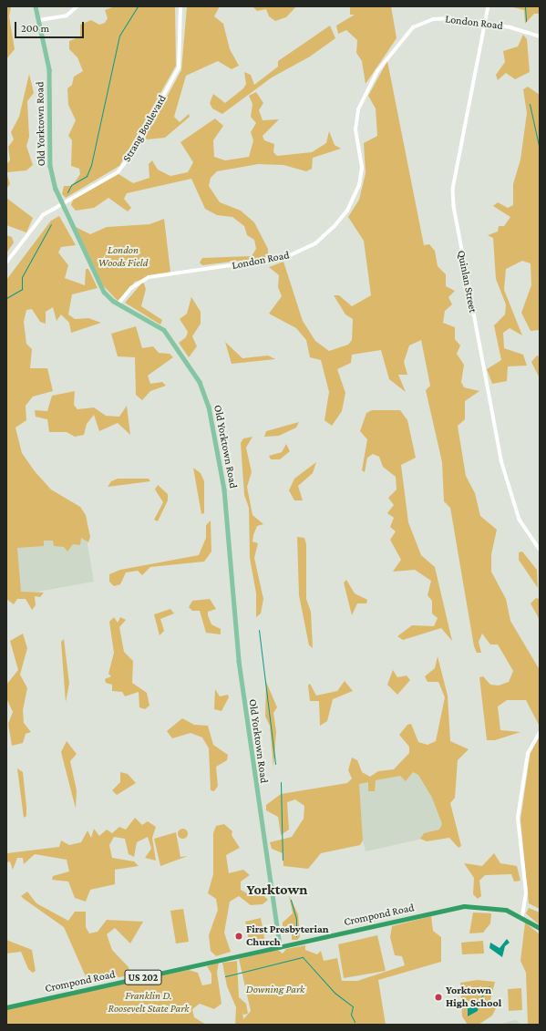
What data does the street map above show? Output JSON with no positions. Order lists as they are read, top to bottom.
{
  "streets": {
    "highway": ["Crompond Road", "US 202"],
    "main road": ["Old Yorktown Road"],
    "street": ["London Road", "Strang Boulevard", "Quinlan Street"]
  },
  "crossings": [
    ["London Road", "Old Yorktown Road"],
    ["London Road", "Quinlan Street"],
    ["Old Yorktown Road", "Strang Boulevard"],
    ["Old Yorktown Road", "Crompond Road"]
  ],
  "districts": ["Yorktown"],
  "parks": ["London Woods Field", "Downing Park", "Franklin D. Roosevelt State Park"],
  "places": ["First Presbyterian Church", "Yorktown High School"],
  "scale_bar": "200 m"
}
